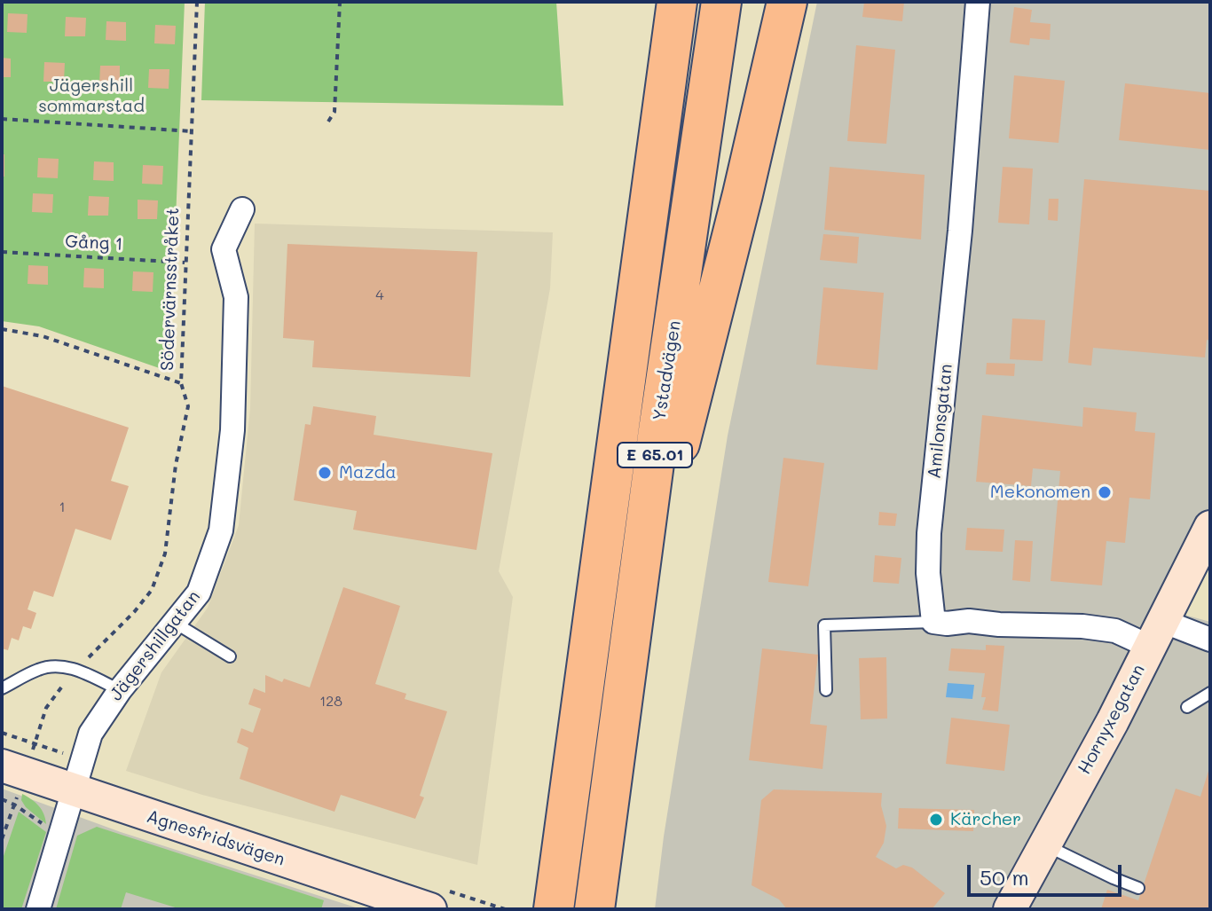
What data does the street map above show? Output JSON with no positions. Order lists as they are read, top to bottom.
{
  "streets": {
    "highway": ["Ystadvägen", "E 65.01"],
    "main road": ["Hornyxegatan", "Agnesfridsvägen"],
    "street": ["Amilonsgatan", "Jägershillgatan"],
    "path": ["Gång 1", "Södervärnsstråket"]
  },
  "crossings": [
    ["Gång 1", "Södervärnsstråket"],
    ["Jägershillgatan", "Agnesfridsvägen"]
  ],
  "parks": ["Jägershill sommarstad"],
  "places": ["Mazda", "Mekonomen", "Kärcher"],
  "house_numbers": ["4", "1", "128"],
  "scale_bar": "50 m"
}
